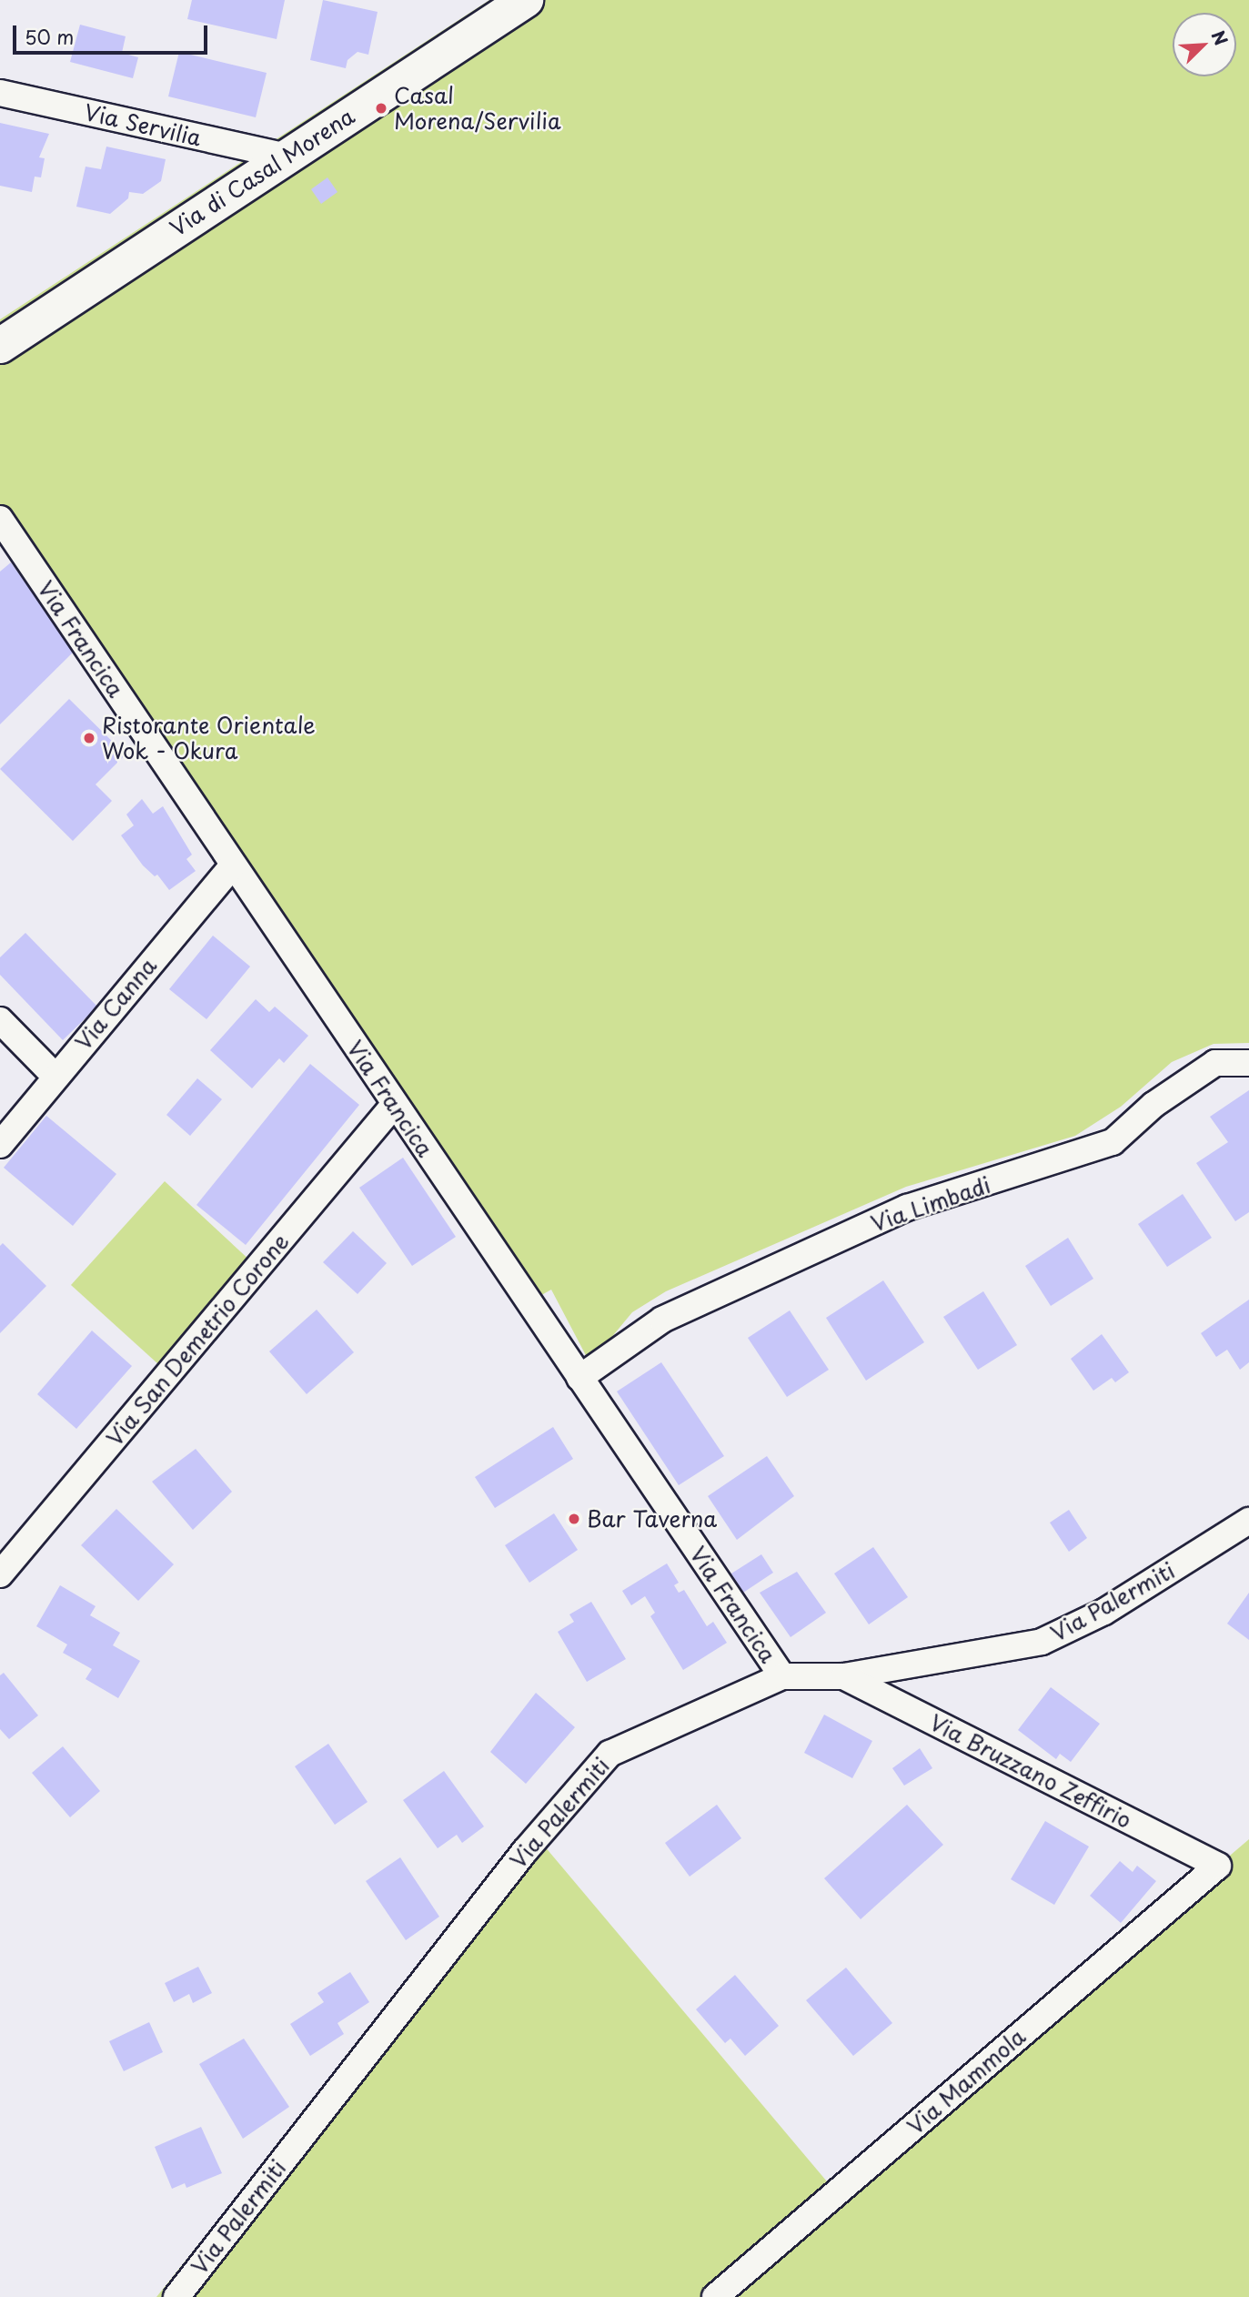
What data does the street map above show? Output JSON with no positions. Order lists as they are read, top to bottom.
{
  "streets": {
    "main road": ["Via di Casal Morena"],
    "street": [
      "Via Servilia",
      "Via Francica",
      "Via Canna",
      "Via Limbadi",
      "Via San Demetrio Corone",
      "Via Palermiti",
      "Via Bruzzano Zeffirio",
      "Via Mammola"
    ]
  },
  "crossings": [
    ["Via Servilia", "Via di Casal Morena"],
    ["Via Francica", "Via Canna"],
    ["Via Francica", "Via Limbadi"],
    ["Via Francica", "Via San Demetrio Corone"],
    ["Via Francica", "Via Palermiti"],
    ["Via Palermiti", "Via Bruzzano Zeffirio"],
    ["Via Bruzzano Zeffirio", "Via Mammola"]
  ],
  "places": ["Casal Morena/Servilia", "Ristorante Orientale Wok - Okura", "Bar Taverna"],
  "scale_bar": "50 m",
  "north": "top right"
}
